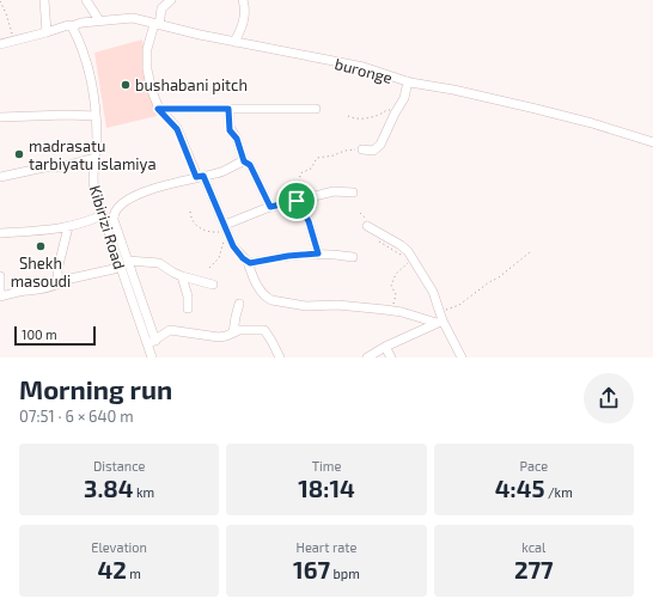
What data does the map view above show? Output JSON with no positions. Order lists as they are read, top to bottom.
{
  "streets": {
    "street": ["buronge", "Kibirizi Road"]
  },
  "crossings": [
    ["buronge", "Kibirizi Road"]
  ],
  "places": ["bushabani pitch", "madrasatu tarbiyatu islamiya", "Shekh masoudi"],
  "scale_bar": "100 m",
  "page": {
    "scale": "100 m",
    "heading": ["Morning run", "07:51 · 6 × 640 m"],
    "stats": [
      ["Distance", "3.84 km"],
      ["Time", "18:14"],
      ["Pace", "4:45 /km"],
      ["Elevation", "42 m"],
      ["Heart rate", "167 bpm"],
      ["kcal", "277"]
    ]
  }
}
